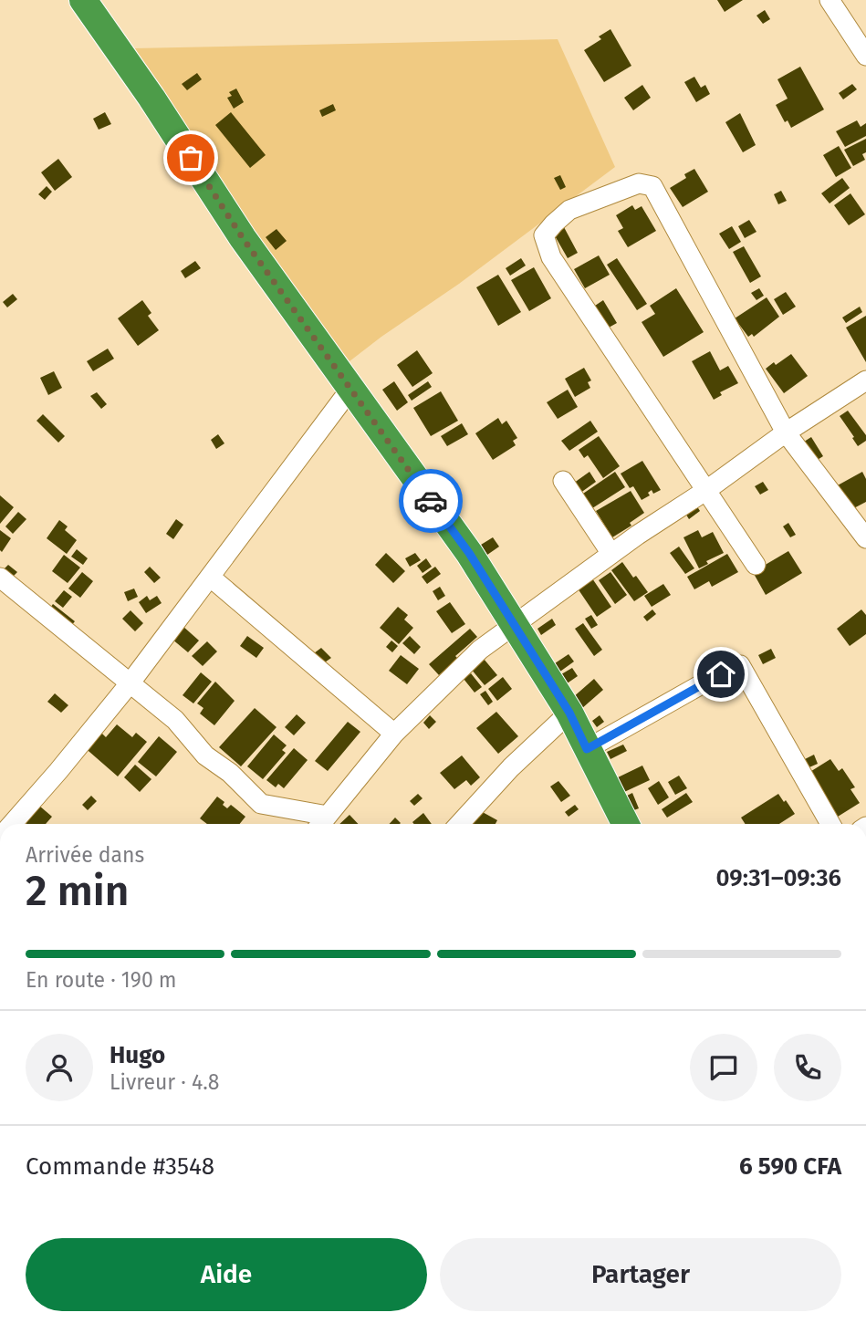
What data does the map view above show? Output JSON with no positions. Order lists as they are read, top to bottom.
{
  "page": {
    "heading": ["2 min", "Arrivée dans", "09:31–09:36"],
    "panel": [
      "Hugo",
      "Livreur · 4.8",
      "Commande #3548",
      "6 590 CFA"
    ],
    "bar": "En route · 190 m",
    "buttons": ["Aide", "Partager"]
  }
}
